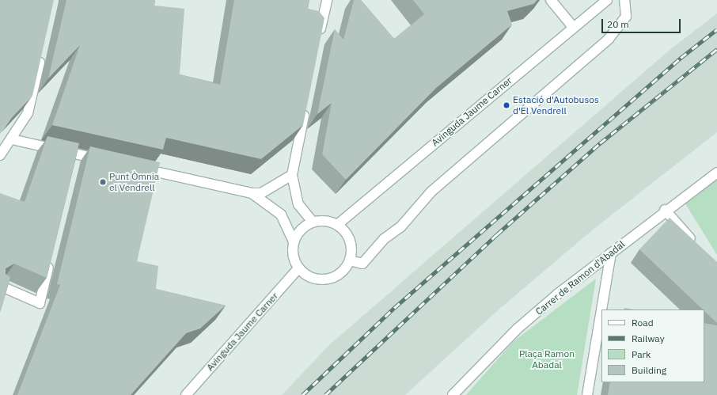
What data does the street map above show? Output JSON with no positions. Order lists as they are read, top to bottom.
{
  "streets": {
    "street": ["Avinguda Jaume Carner", "Carrer de Ramon d'Abadal"]
  },
  "parks": ["Plaça Ramon Abadal"],
  "places": ["Estació d'Autobusos d'El Vendrell", "Punt Òmnia el Vendrell"],
  "legend": [
    "Road",
    "Railway",
    "Park",
    "Building"
  ],
  "scale_bar": "20 m"
}
